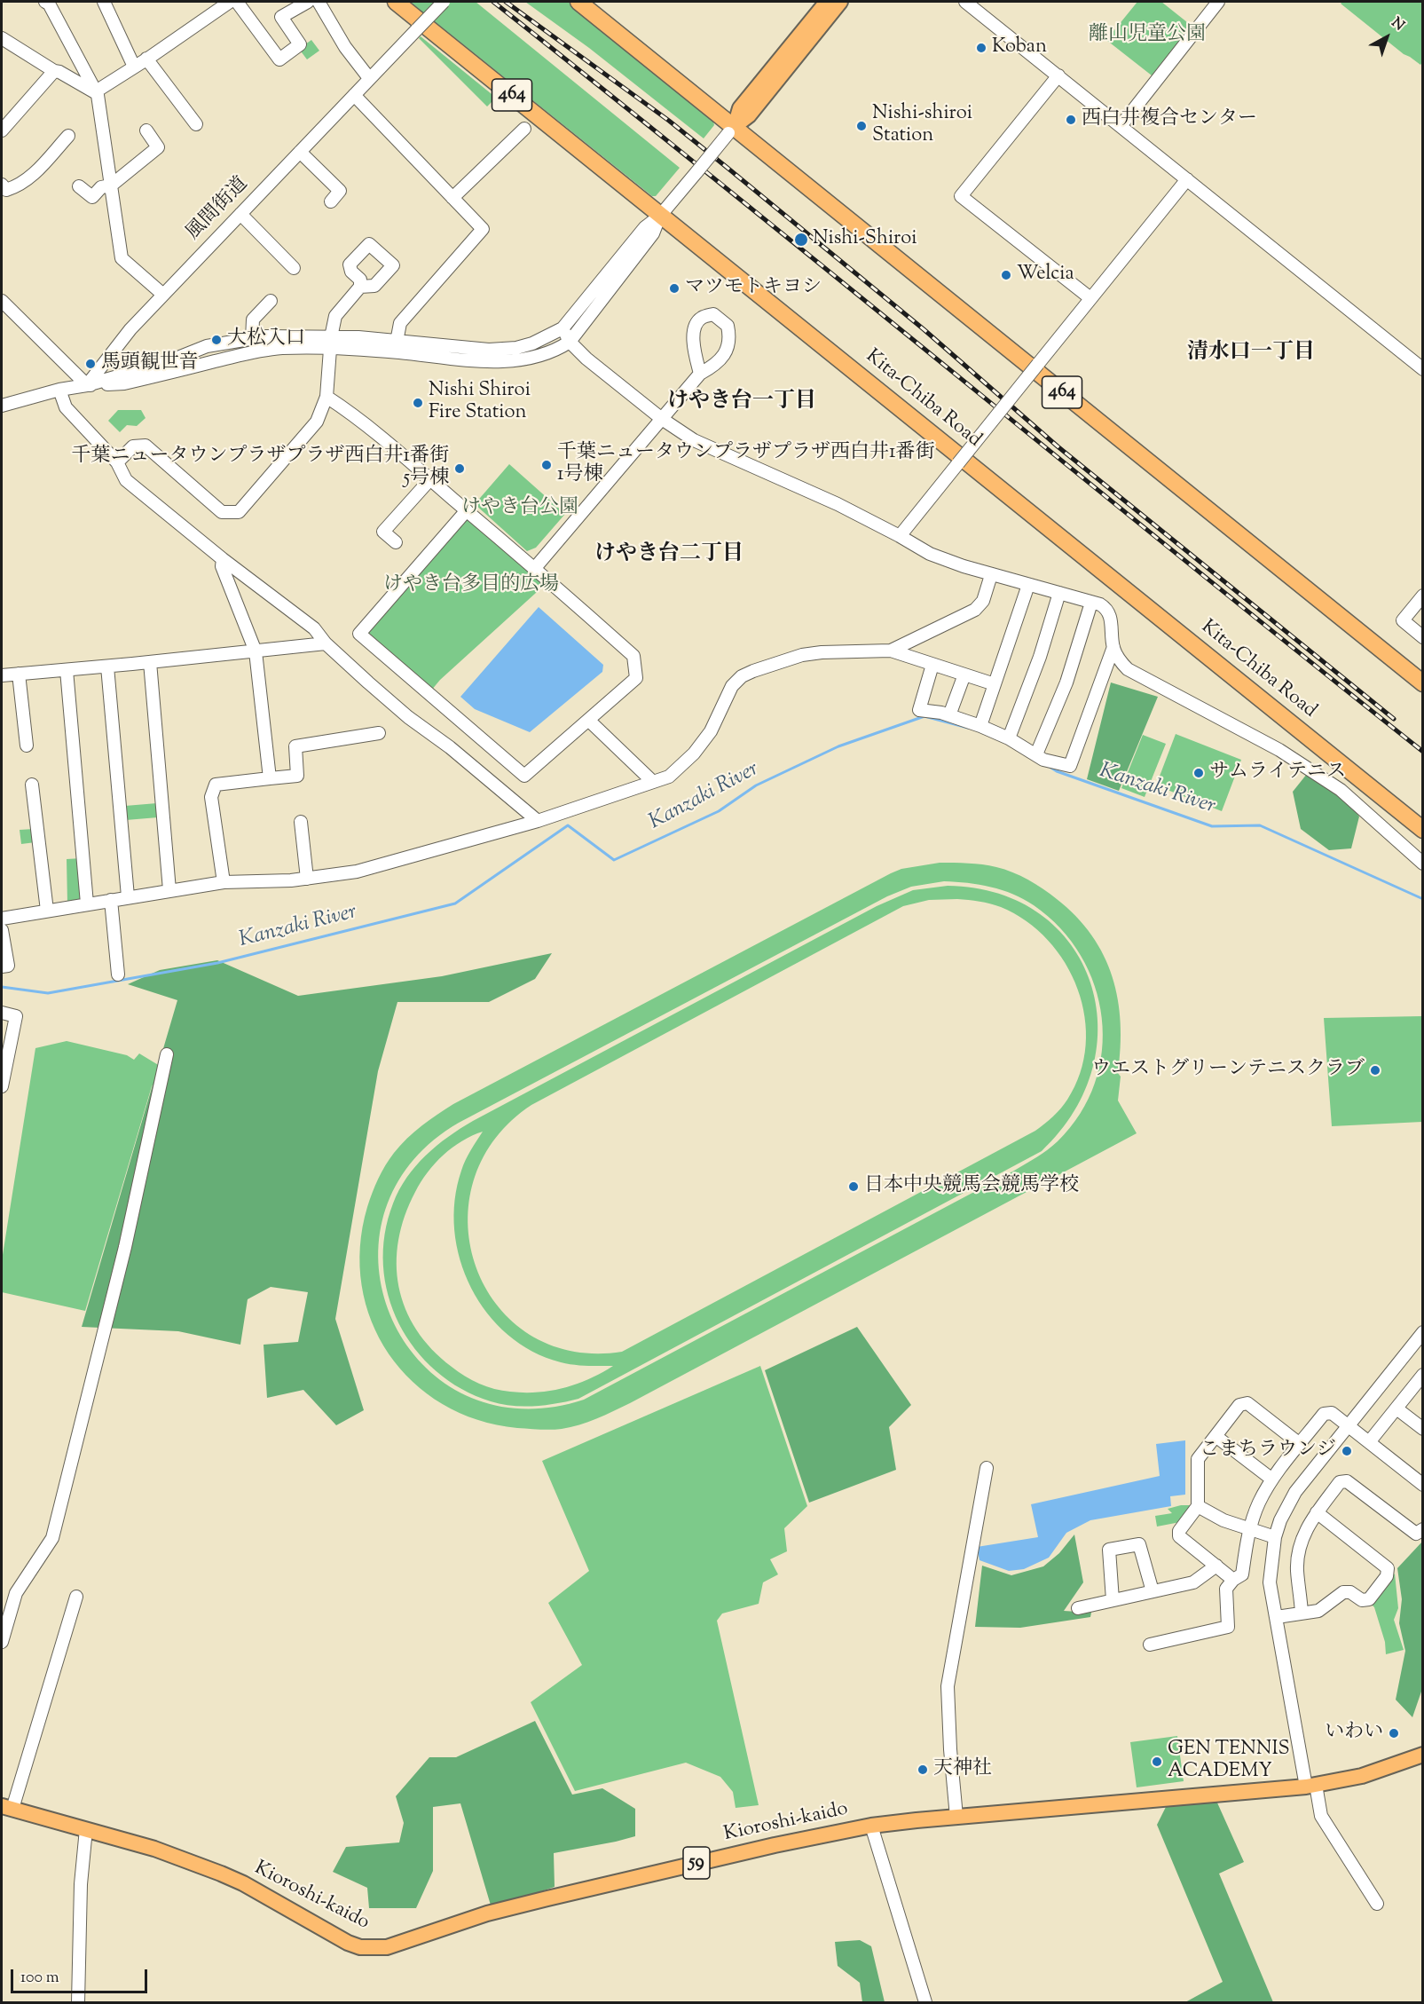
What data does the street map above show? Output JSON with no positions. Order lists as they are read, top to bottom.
{
  "streets": {
    "highway": ["464", "Kita-Chiba Road"],
    "main road": ["Kioroshi-kaido", "59"],
    "street": ["風間街道"]
  },
  "districts": ["清水口一丁目", "けやき台一丁目", "けやき台二丁目"],
  "water": ["Kanzaki River"],
  "parks": ["離山児童公園", "けやき台公園", "けやき台多目的広場"],
  "places": [
    "Koban",
    "西白井複合センター",
    "Nishi-shiroi Station",
    "Nishi-Shiroi",
    "Welcia",
    "マツモトキヨシ",
    "大松入口",
    "馬頭観世音",
    "Nishi Shiroi Fire Station",
    "千葉ニュータウンプラザプラザ西白井1番街 1号棟",
    "千葉ニュータウンプラザプラザ西白井1番街 5号棟",
    "サムライテニス",
    "ウエストグリーンテニスクラブ",
    "日本中央競馬会競馬学校",
    "こまちラウンジ",
    "いわい",
    "GEN TENNIS ACADEMY",
    "天神社"
  ],
  "scale_bar": "100 m",
  "north": "top right"
}
